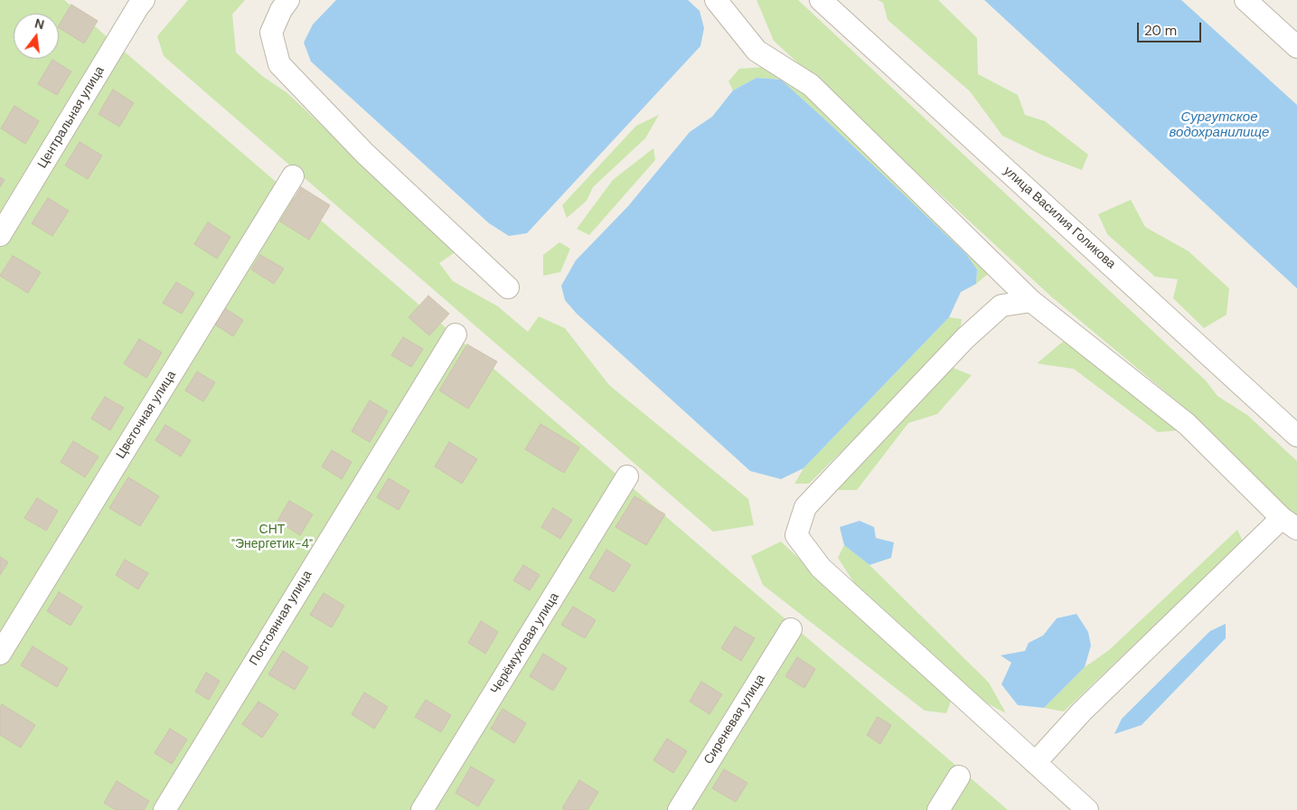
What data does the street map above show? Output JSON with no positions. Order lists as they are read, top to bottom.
{
  "streets": {
    "street": [
      "Центральная улица",
      "улица Василия Голикова",
      "Цветочная улица",
      "Постоянная улица",
      "Черёмуховая улица",
      "Сиреневая улица"
    ]
  },
  "water": ["Сургутское водохранилище"],
  "parks": ["СНТ \"Энергетик-4\""],
  "scale_bar": "20 m",
  "north": "top"
}
